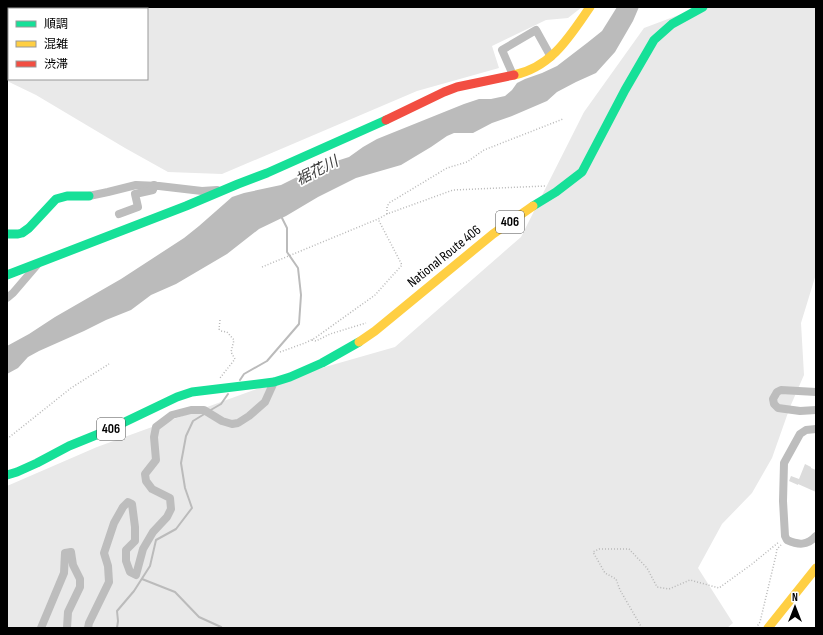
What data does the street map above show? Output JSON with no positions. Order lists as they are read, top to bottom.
{
  "streets": {
    "main road": ["406", "National Route 406"]
  },
  "water": ["裾花川"],
  "legend": ["順調", "混雑", "渋滞"],
  "north": "top"
}
